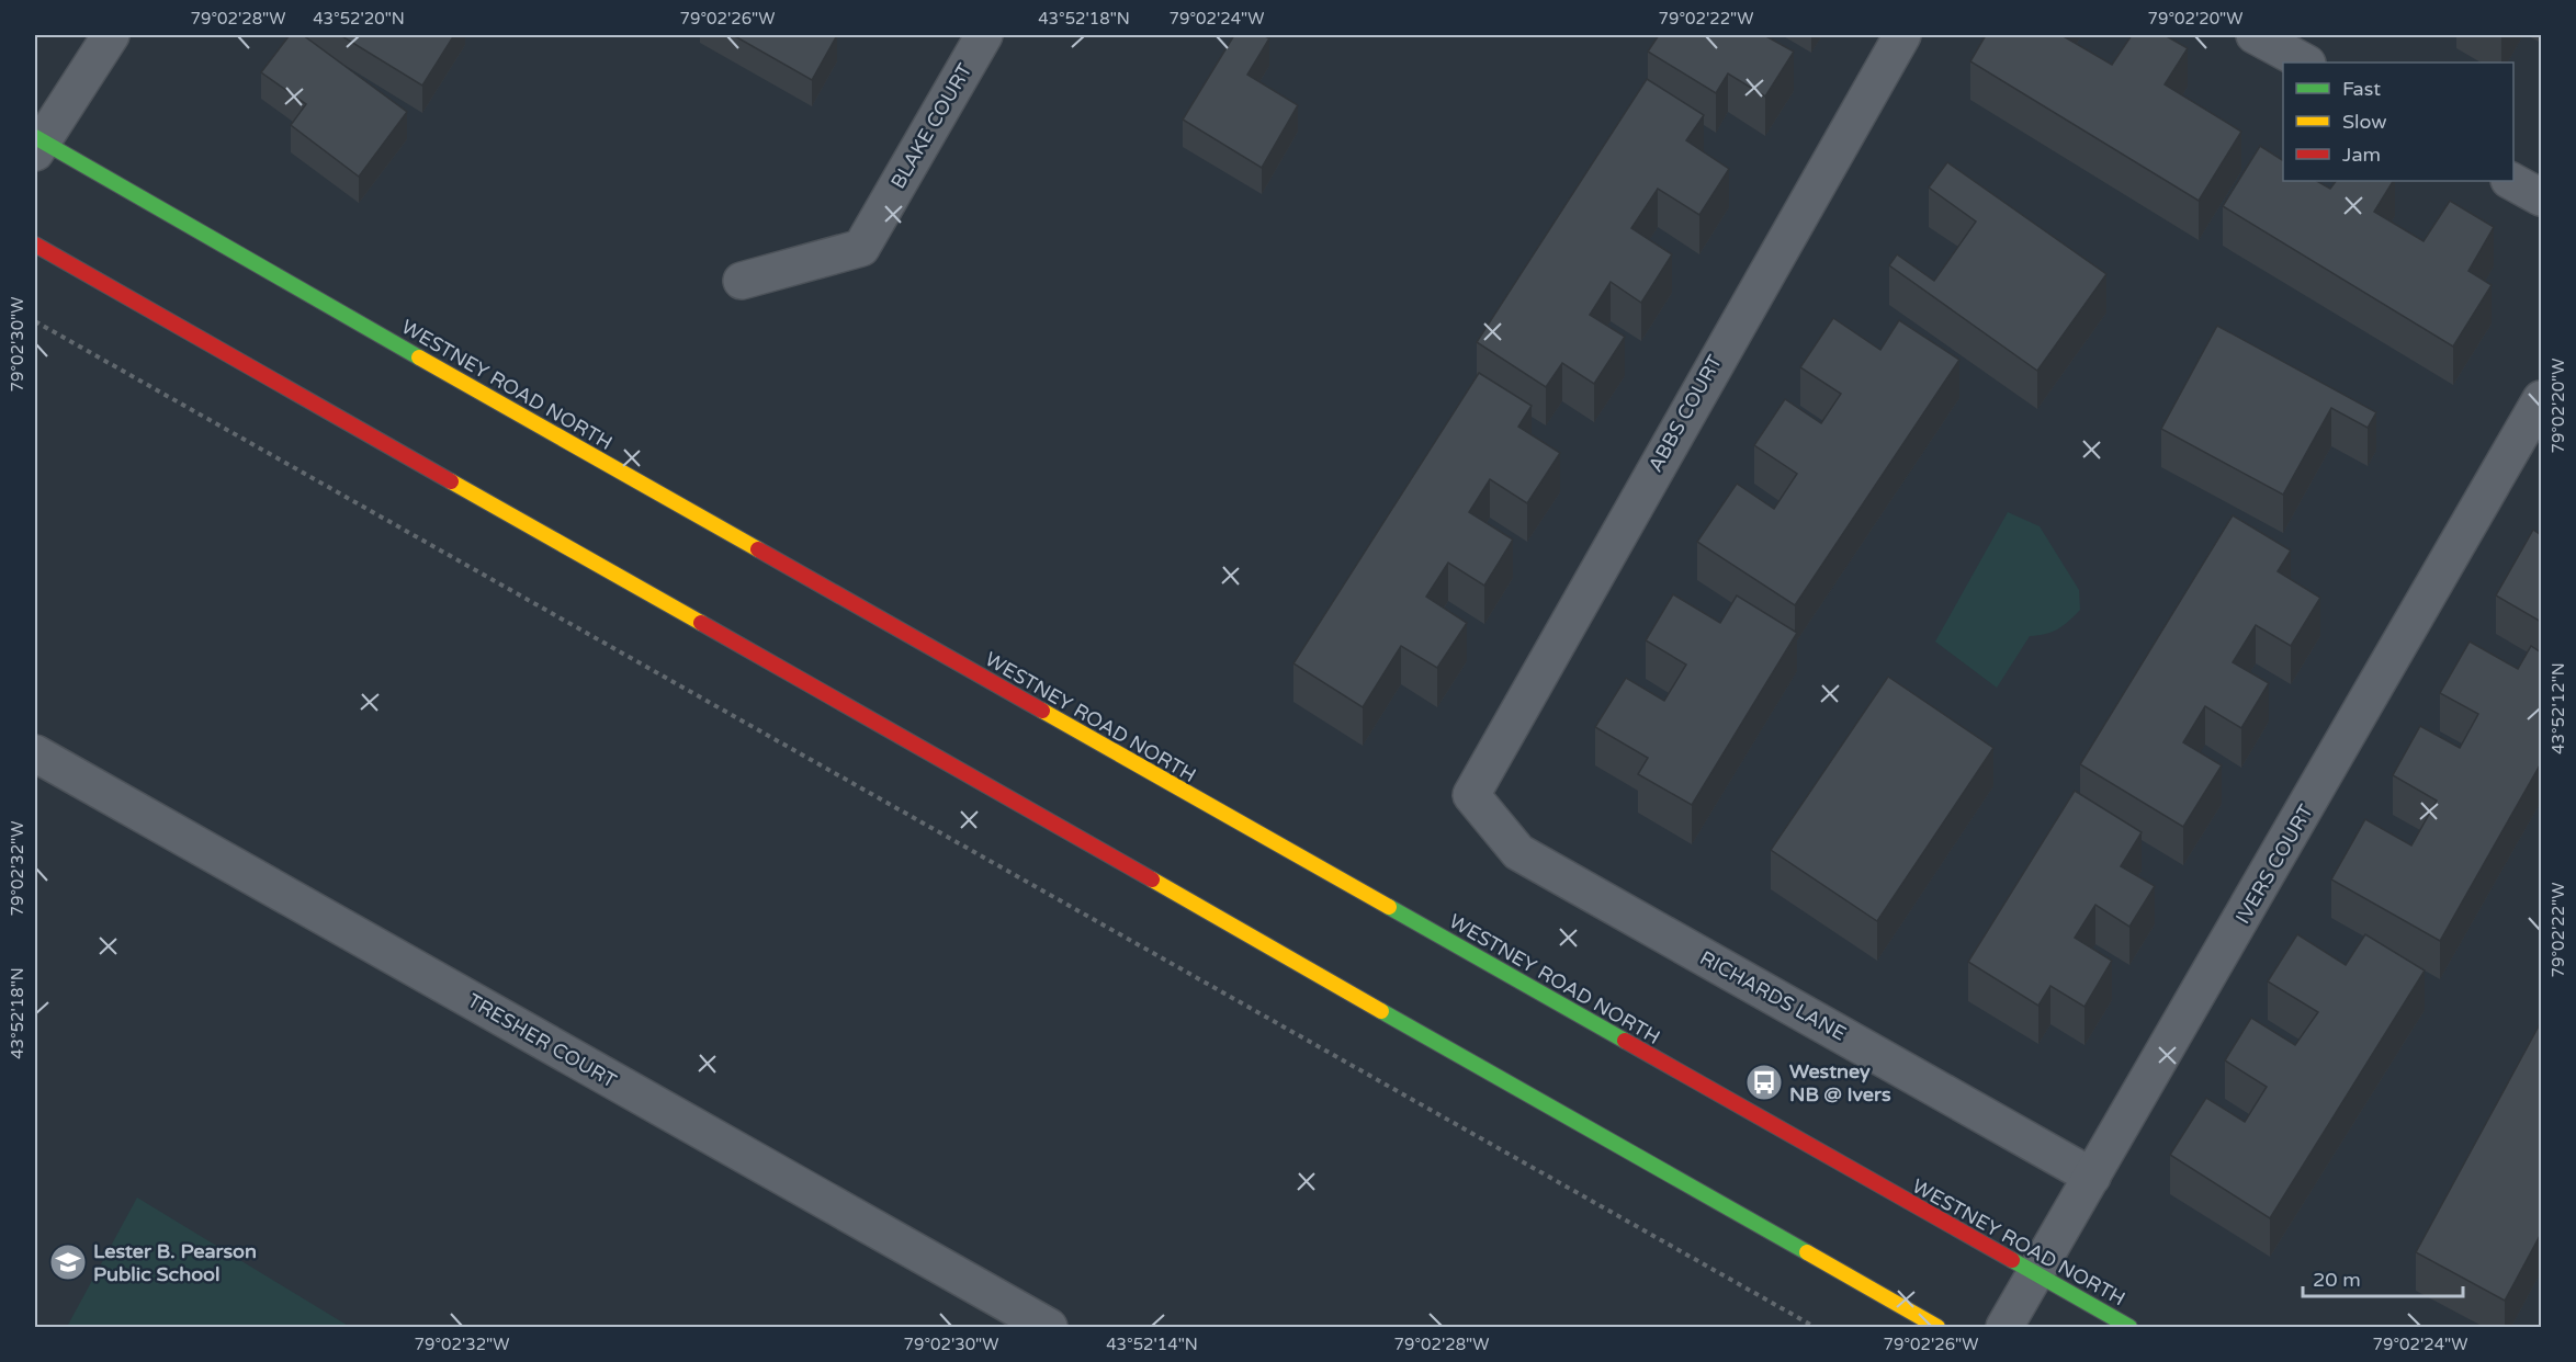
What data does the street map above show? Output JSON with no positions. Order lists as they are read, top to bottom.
{
  "streets": {
    "main road": ["WESTNEY ROAD NORTH"],
    "street": [
      "BLAKE COURT",
      "ABBS COURT",
      "IVERS COURT",
      "RICHARDS LANE",
      "TRESHER COURT"
    ]
  },
  "crossings": [
    ["WESTNEY ROAD NORTH", "IVERS COURT"],
    ["ABBS COURT", "RICHARDS LANE"],
    ["IVERS COURT", "RICHARDS LANE"]
  ],
  "places": {
    "bus stop": ["Westney NB @ Ivers"],
    "school or university": ["Lester B. Pearson Public School"]
  },
  "legend": ["Fast", "Slow", "Jam"],
  "scale_bar": "20 m",
  "coordinates": [
    "79°02'28\"W",
    "43°52'20\"N",
    "79°02'26\"W",
    "43°52'18\"N",
    "79°02'24\"W",
    "79°02'22\"W",
    "79°02'20\"W",
    "79°02'30\"W",
    "43°52'12\"N",
    "79°02'32\"W",
    "43°52'14\"N"
  ]
}
